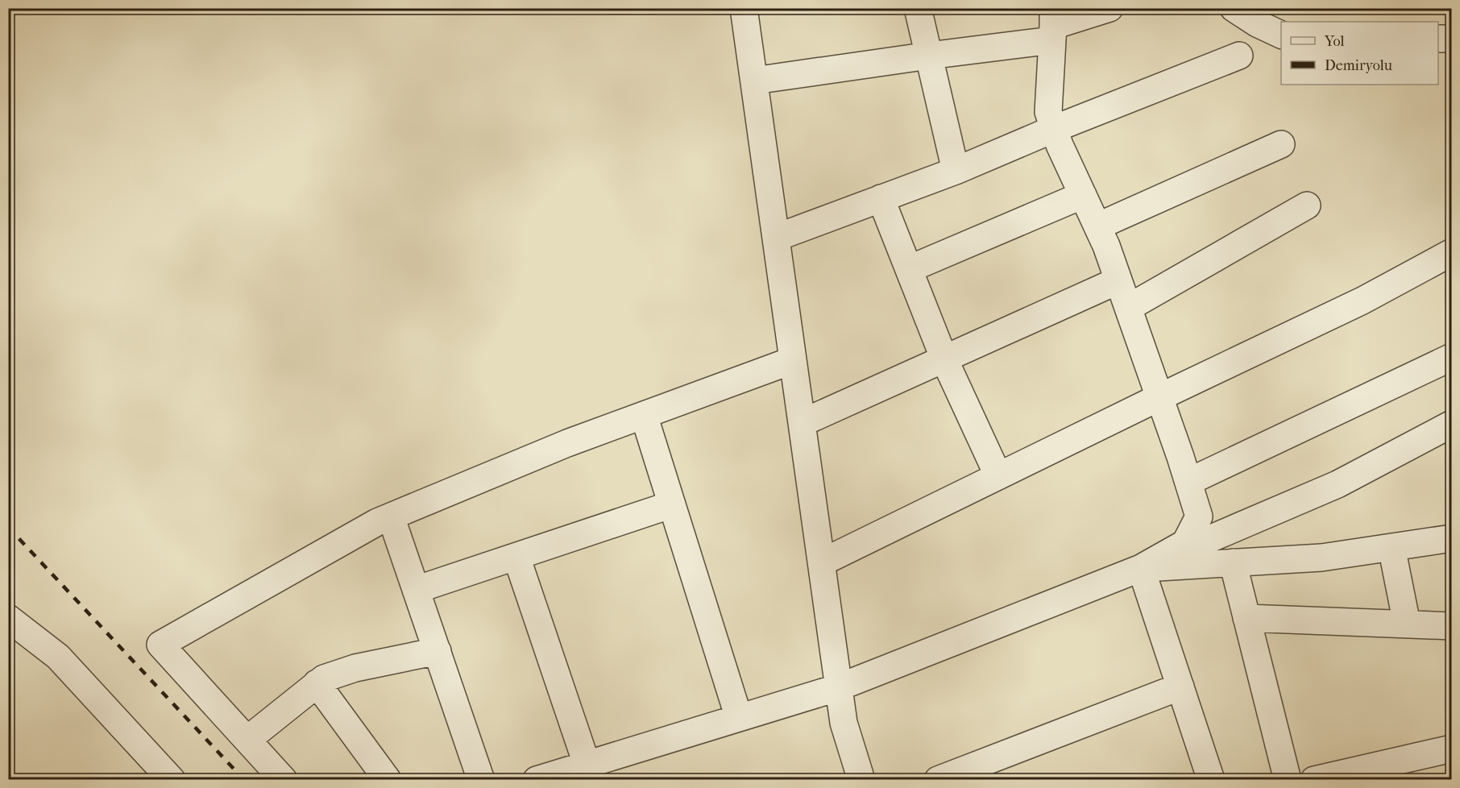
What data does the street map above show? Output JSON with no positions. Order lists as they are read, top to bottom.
{
  "legend": ["Yol", "Demiryolu"]
}
